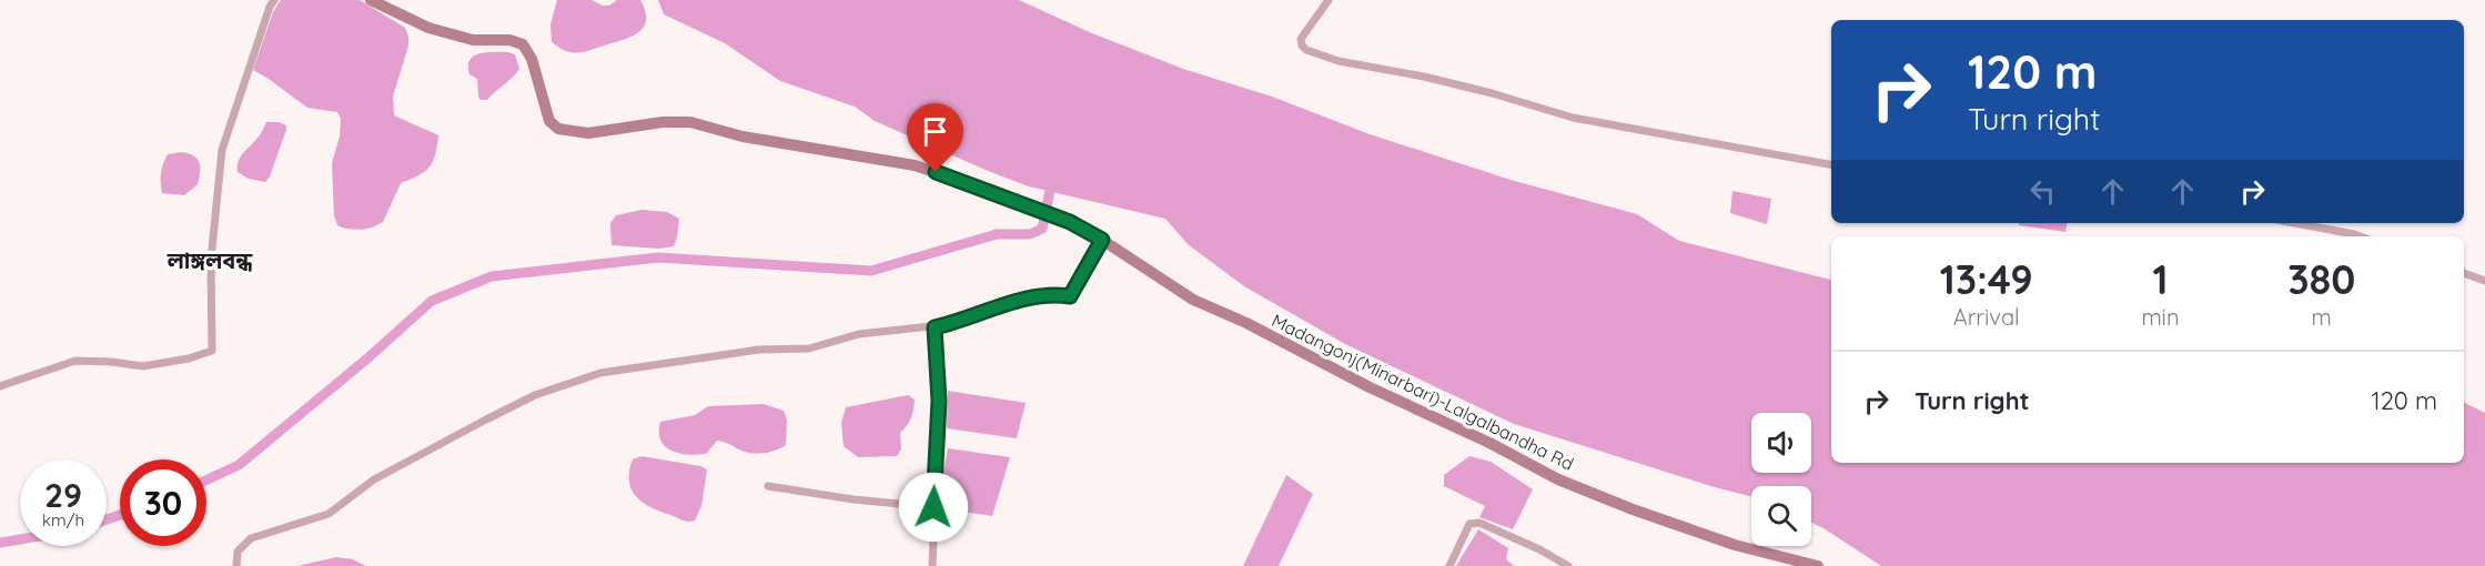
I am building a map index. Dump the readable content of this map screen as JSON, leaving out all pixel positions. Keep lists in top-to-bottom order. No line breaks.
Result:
{"streets":{"main road":["Madangonj(Minarbari)-Lalgalbandha Rd"]},"districts":["লাঙ্গলবন্ধ"],"page":{"turn":["120 m","Turn right"],"eta":["13:49","Arrival","1","min","380","m"],"list":[{"name":"Turn right","value":"120 m"}],"speed":"29 km/h","limit":"30"}}
